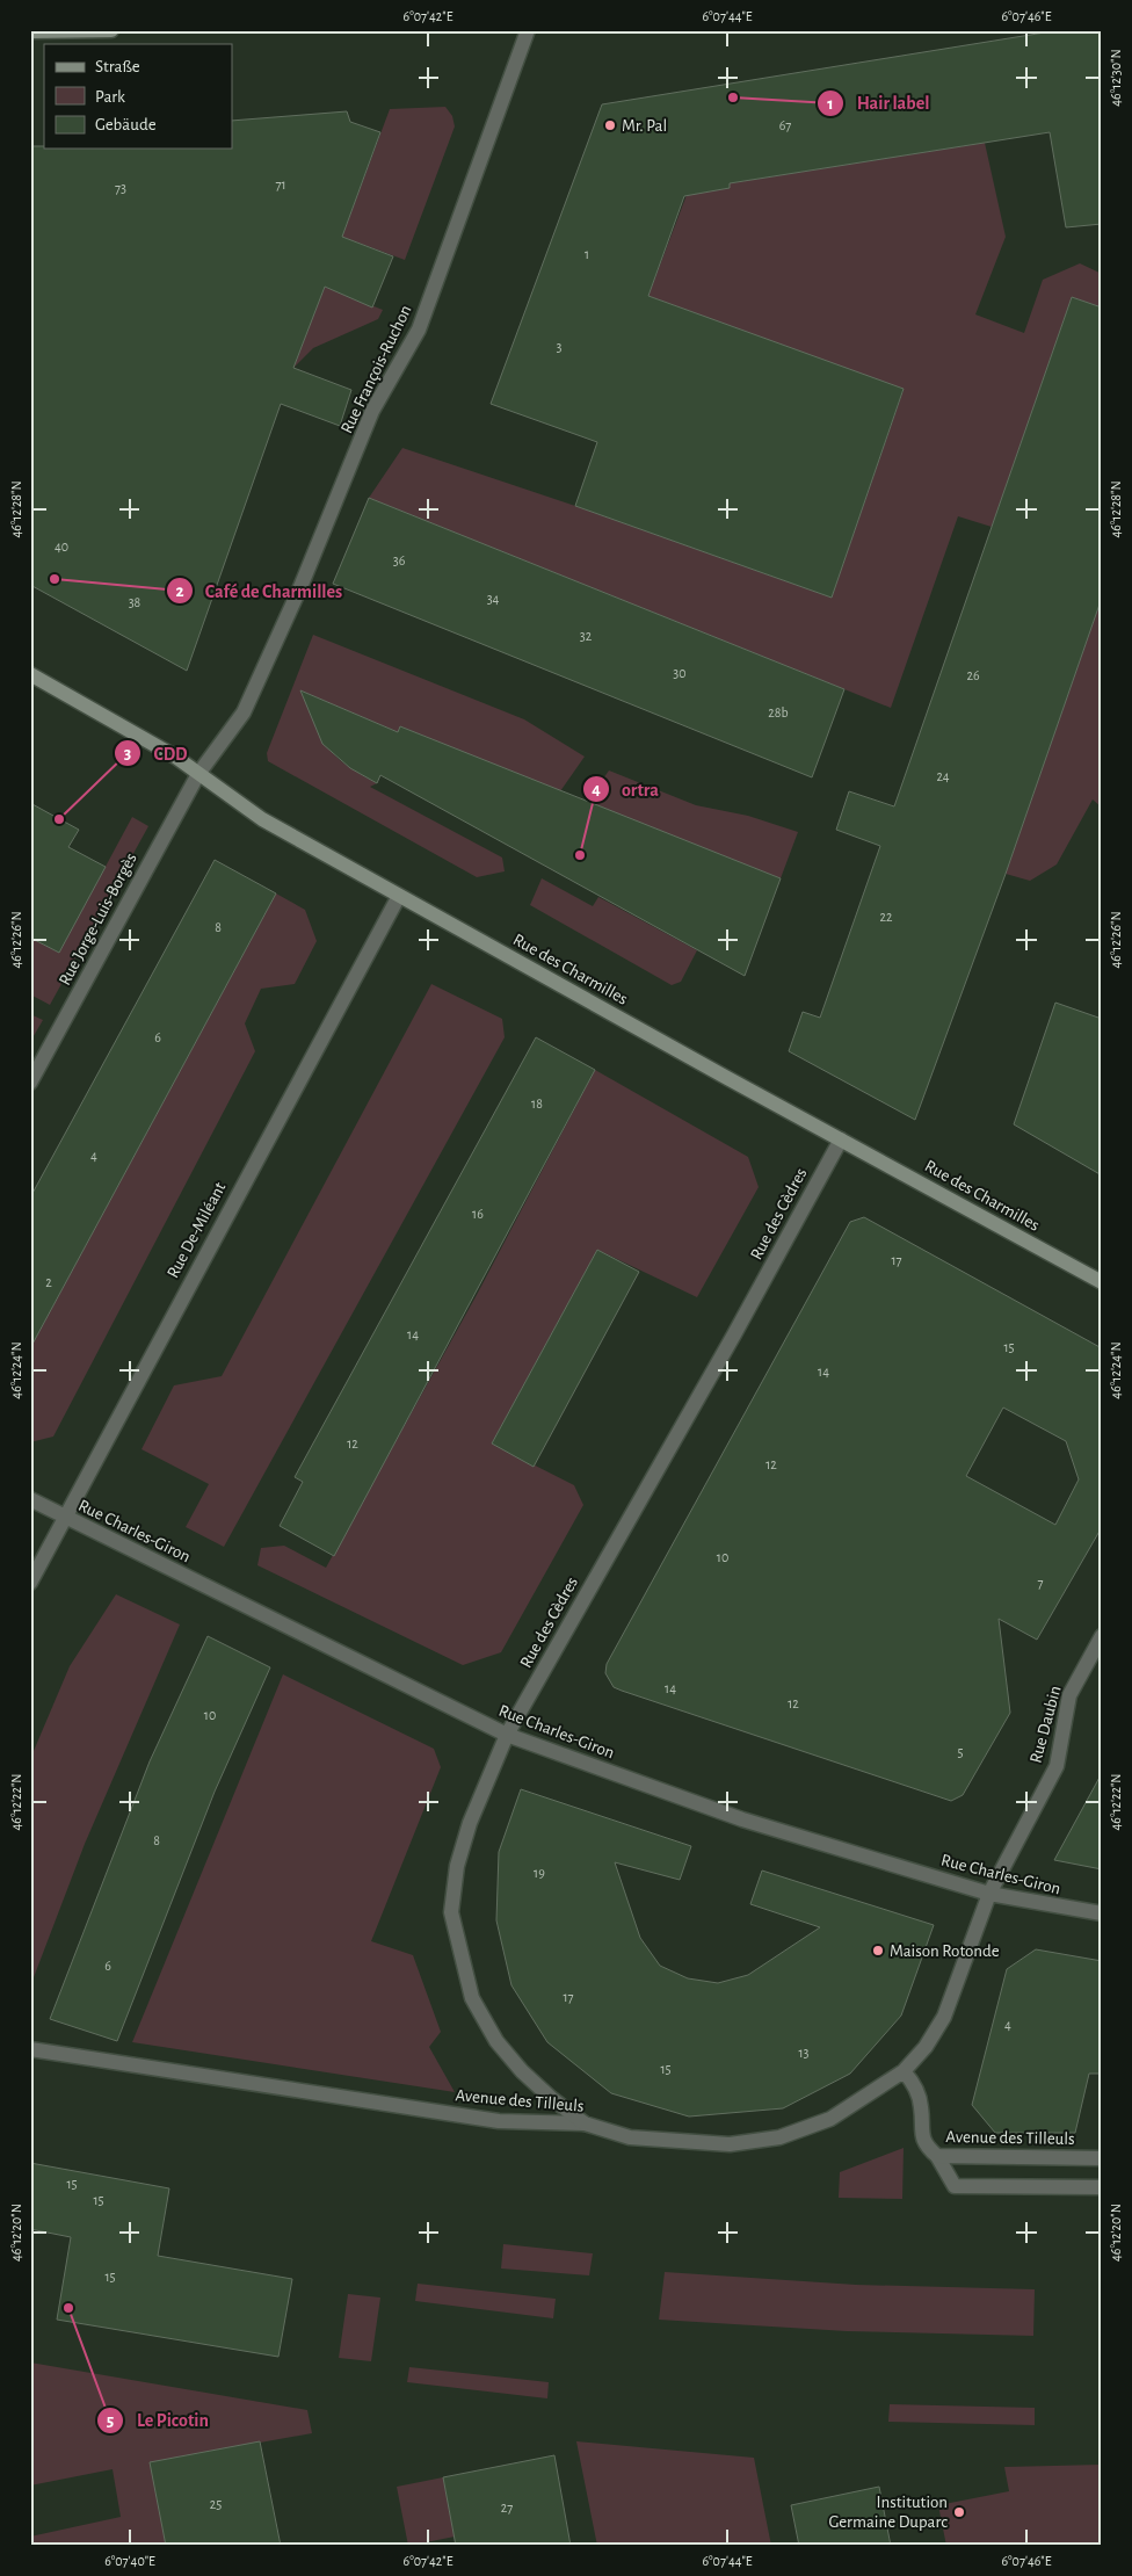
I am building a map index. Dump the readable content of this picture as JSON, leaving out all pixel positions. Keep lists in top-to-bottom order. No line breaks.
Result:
{"streets":{"main road":["Rue des Charmilles"],"street":["Rue François-Ruchon","Rue Jorge-Luis-Borgès","Rue des Cèdres","Rue De-Miléant","Rue Charles-Giron","Rue Daubin","Avenue des Tilleuls"]},"crossings":[["Rue François-Ruchon","Rue Jorge-Luis-Borgès"],["Rue François-Ruchon","Rue des Charmilles"],["Rue Jorge-Luis-Borgès","Rue des Charmilles"],["Rue des Charmilles","Rue des Cèdres"],["Rue des Charmilles","Rue De-Miléant"],["Rue des Cèdres","Rue Charles-Giron"],["Rue des Cèdres","Avenue des Tilleuls"],["Rue De-Miléant","Rue Charles-Giron"],["Rue Charles-Giron","Rue Daubin"],["Rue Daubin","Avenue des Tilleuls"]],"places":["Hair label","Mr. Pal","Café de Charmilles","CDD","ortra","Maison Rotonde","Le Picotin","Institution Germaine Duparc"],"house_numbers":["67","71","73","1","3","40","36","34","38","32","30","26","28b","24","22","8","6","18","4","16","17","2","14","15","14","12","12","10","7","14","12","10","5","8","19","6","17","4","13","15","15","15","15","25","27"],"legend":["Straße","Park","Gebäude"],"coordinates":["6°07'42\"E","6°07'44\"E","6°07'46\"E","46°12'30\"N","46°12'28\"N","46°12'26\"N","46°12'24\"N","46°12'22\"N","46°12'20\"N","6°07'40\"E"]}
